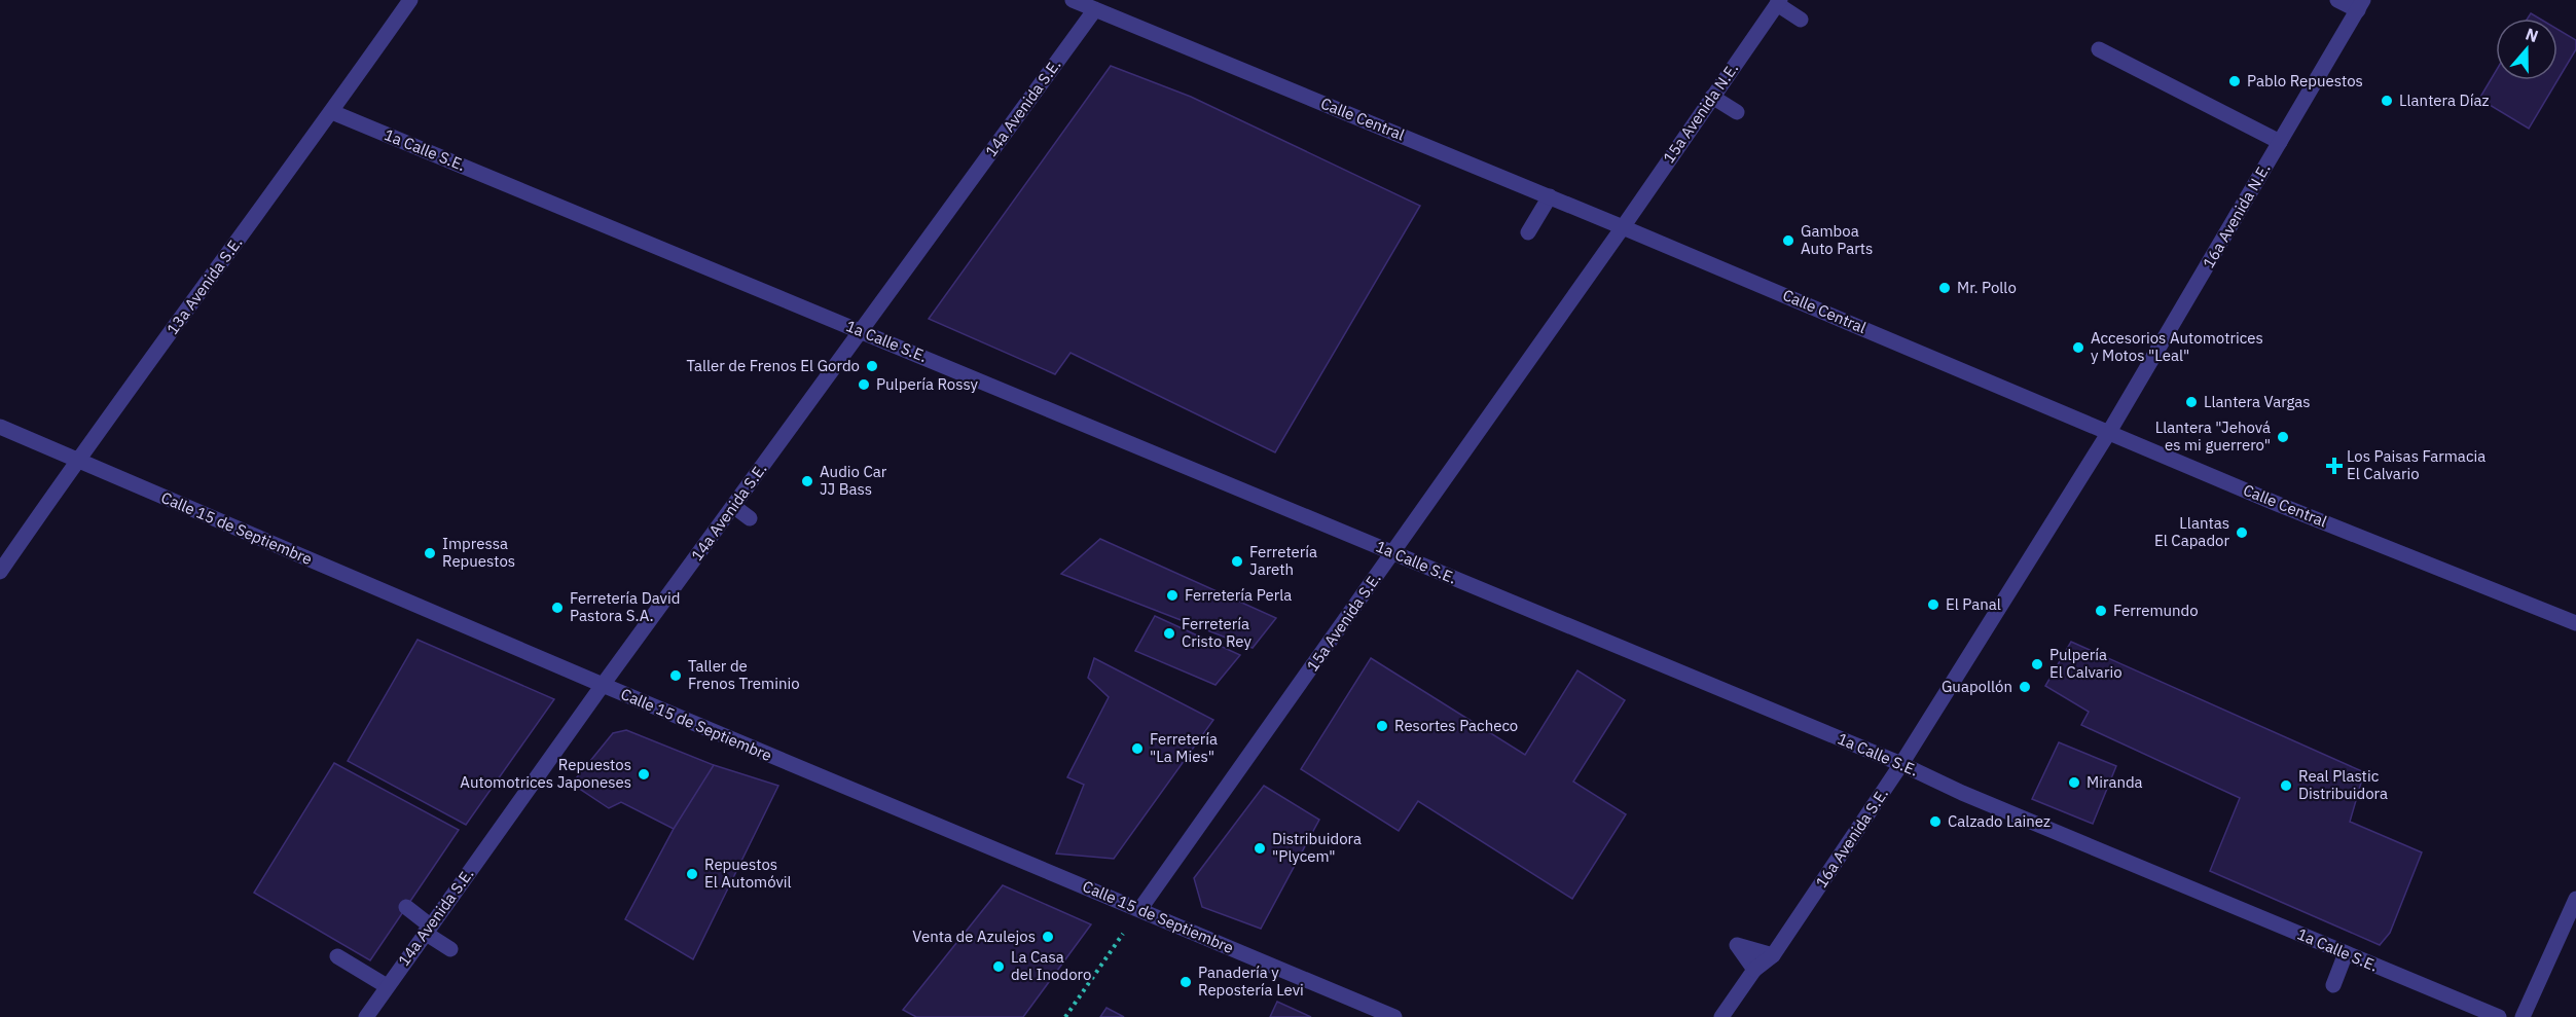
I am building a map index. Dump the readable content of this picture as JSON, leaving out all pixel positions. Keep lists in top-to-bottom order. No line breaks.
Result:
{"streets":{"street":["14a Avenida S.E.","15a Avenida N.E.","Calle Central","1a Calle S.E.","16a Avenida N.E.","13a Avenida S.E.","Calle 15 de Septiembre","15a Avenida S.E.","16a Avenida S.E."]},"crossings":[["14a Avenida S.E.","Calle Central"],["14a Avenida S.E.","1a Calle S.E."],["14a Avenida S.E.","Calle 15 de Septiembre"],["15a Avenida N.E.","Calle Central"],["15a Avenida N.E.","15a Avenida S.E."],["Calle Central","16a Avenida N.E."],["Calle Central","15a Avenida S.E."],["Calle Central","16a Avenida S.E."],["1a Calle S.E.","13a Avenida S.E."],["1a Calle S.E.","15a Avenida S.E."],["1a Calle S.E.","16a Avenida S.E."],["16a Avenida N.E.","16a Avenida S.E."],["13a Avenida S.E.","Calle 15 de Septiembre"],["Calle 15 de Septiembre","15a Avenida S.E."]],"places":{"other":["Pablo Repuestos","Llantera Díaz","Gamboa Auto Parts","Mr. Pollo","Accesorios Automotrices y Motos \"Leal\"","Taller de Frenos El Gordo","Pulpería Rossy","Llantera Vargas","Llantera \"Jehová es mi guerrero\"","Audio Car JJ Bass","Llantas El Capador","Impressa Repuestos","Ferretería Jareth","Ferretería Perla","El Panal","Ferretería David Pastora S.A.","Ferremundo","Ferretería Cristo Rey","Pulpería El Calvario","Taller de Frenos Treminio","Guapollón","Resortes Pacheco","Ferretería \"La Mies\"","Repuestos Automotrices Japoneses","Miranda","Real Plastic Distribuidora","Calzado Lainez","Distribuidora \"Plycem\"","Repuestos El Automóvil","Venta de Azulejos","La Casa del Inodoro","Panadería y Repostería Levi"],"health":["Los Paisas Farmacia El Calvario"]},"north":"top"}
